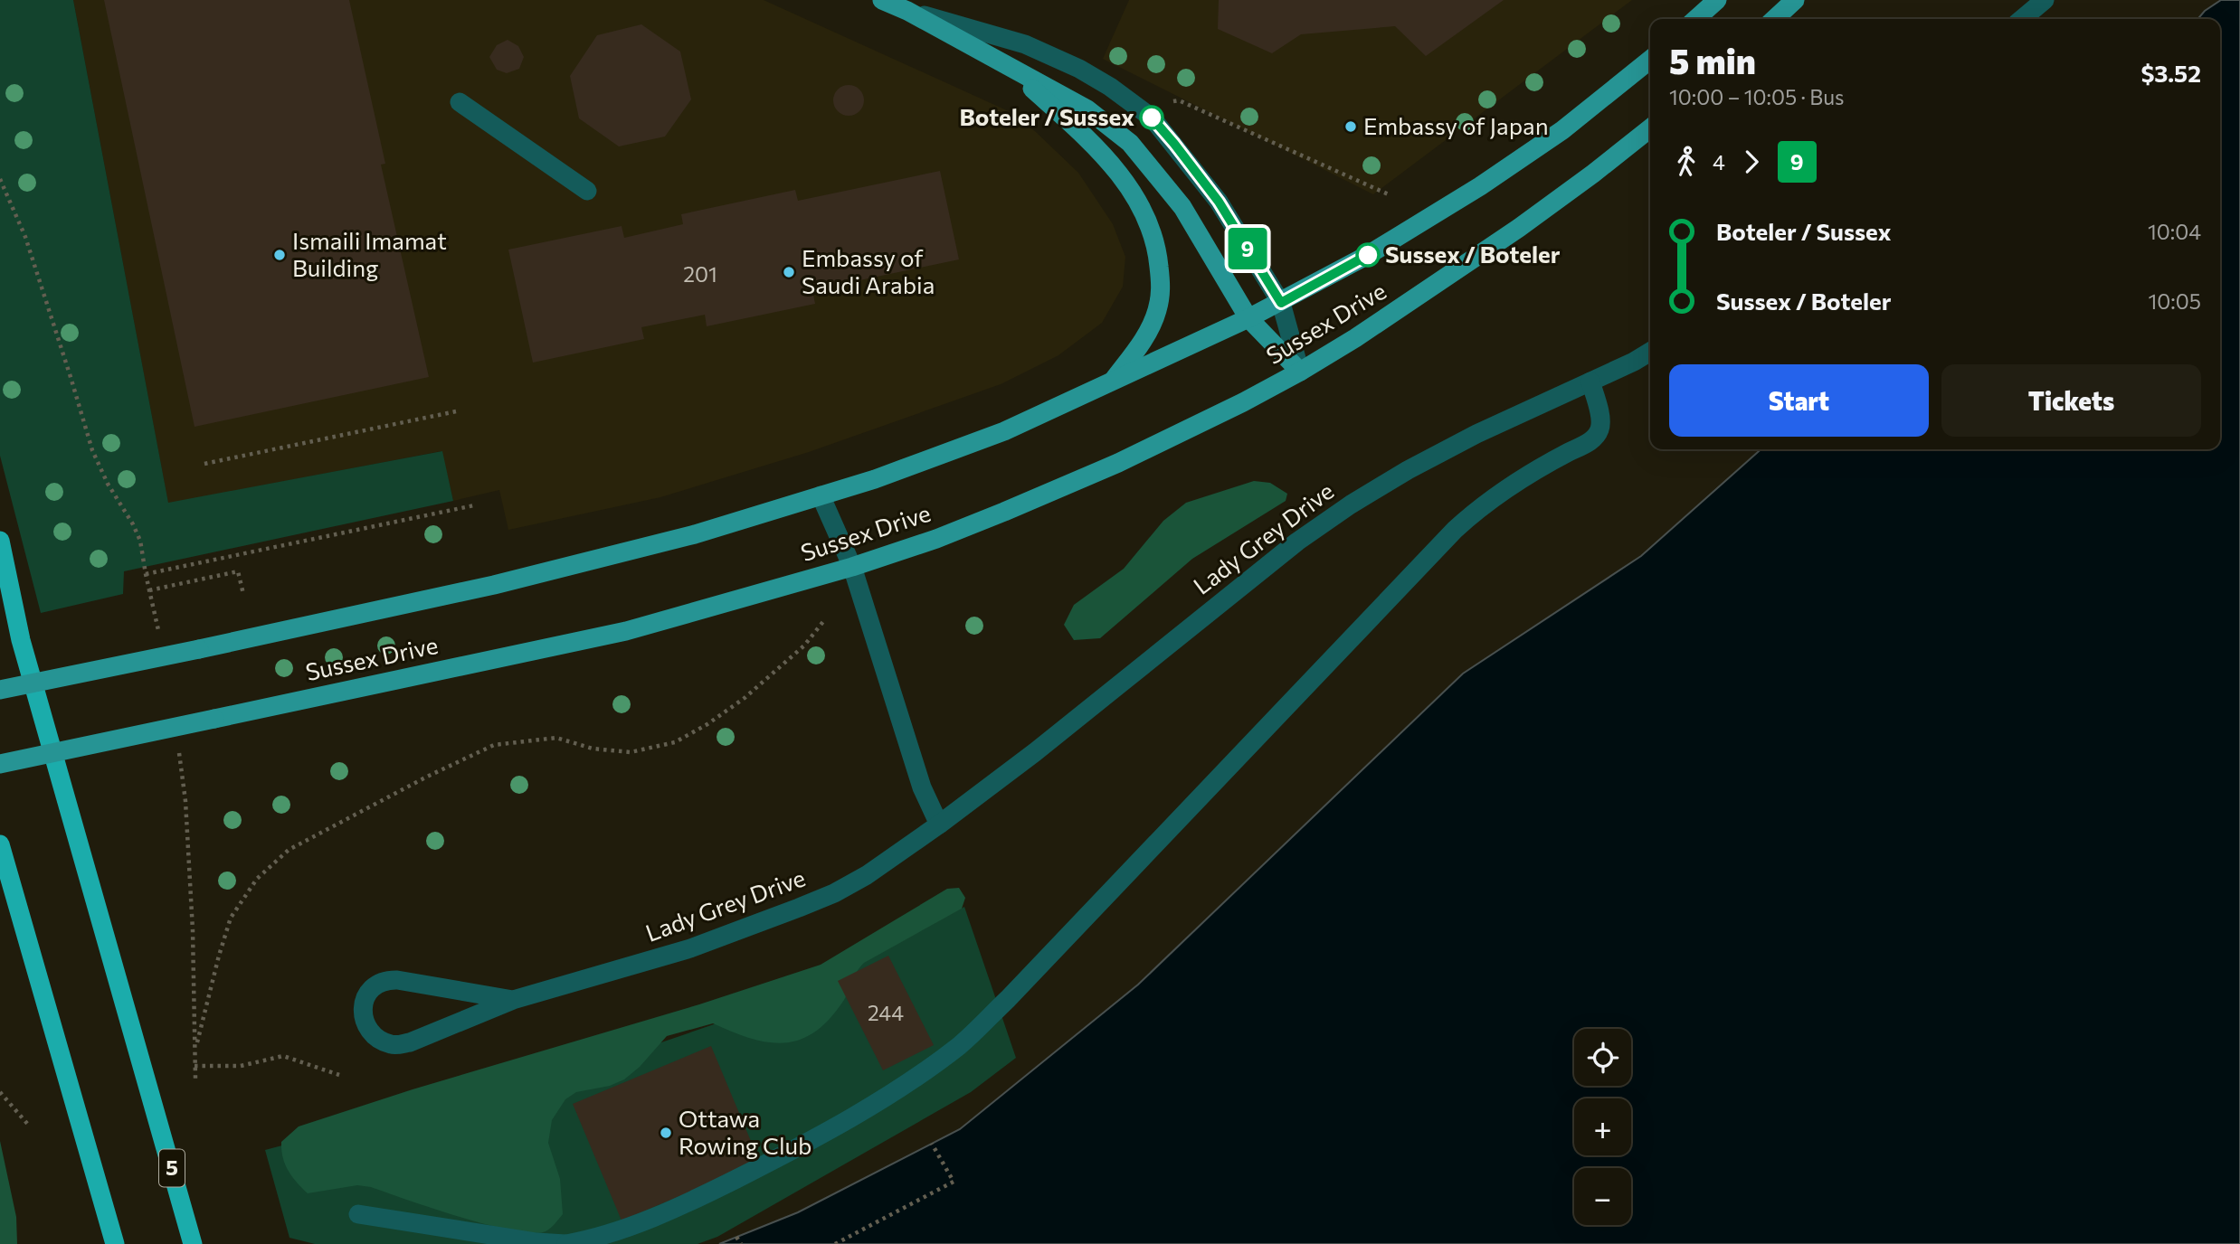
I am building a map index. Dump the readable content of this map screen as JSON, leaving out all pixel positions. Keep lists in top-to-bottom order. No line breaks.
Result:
{"streets":{"highway":["5"],"main road":["Sussex Drive"],"street":["Lady Grey Drive"]},"places":["Boteler / Sussex","Embassy of Japan","Ismaili Imamat Building","Sussex / Boteler","Embassy of Saudi Arabia","Ottawa Rowing Club"],"lines":["bus line 9"],"house_numbers":["201","244"],"page":{"on_map":"9","heading":["5 min","10:00 – 10:05 · Bus","$3.52"],"legs":["4","9"],"list":[{"name":"Boteler / Sussex","value":"10:04"},{"name":"Sussex / Boteler","value":"10:05"}],"buttons":["Start","Tickets"],"map_buttons":["+","−"]}}
